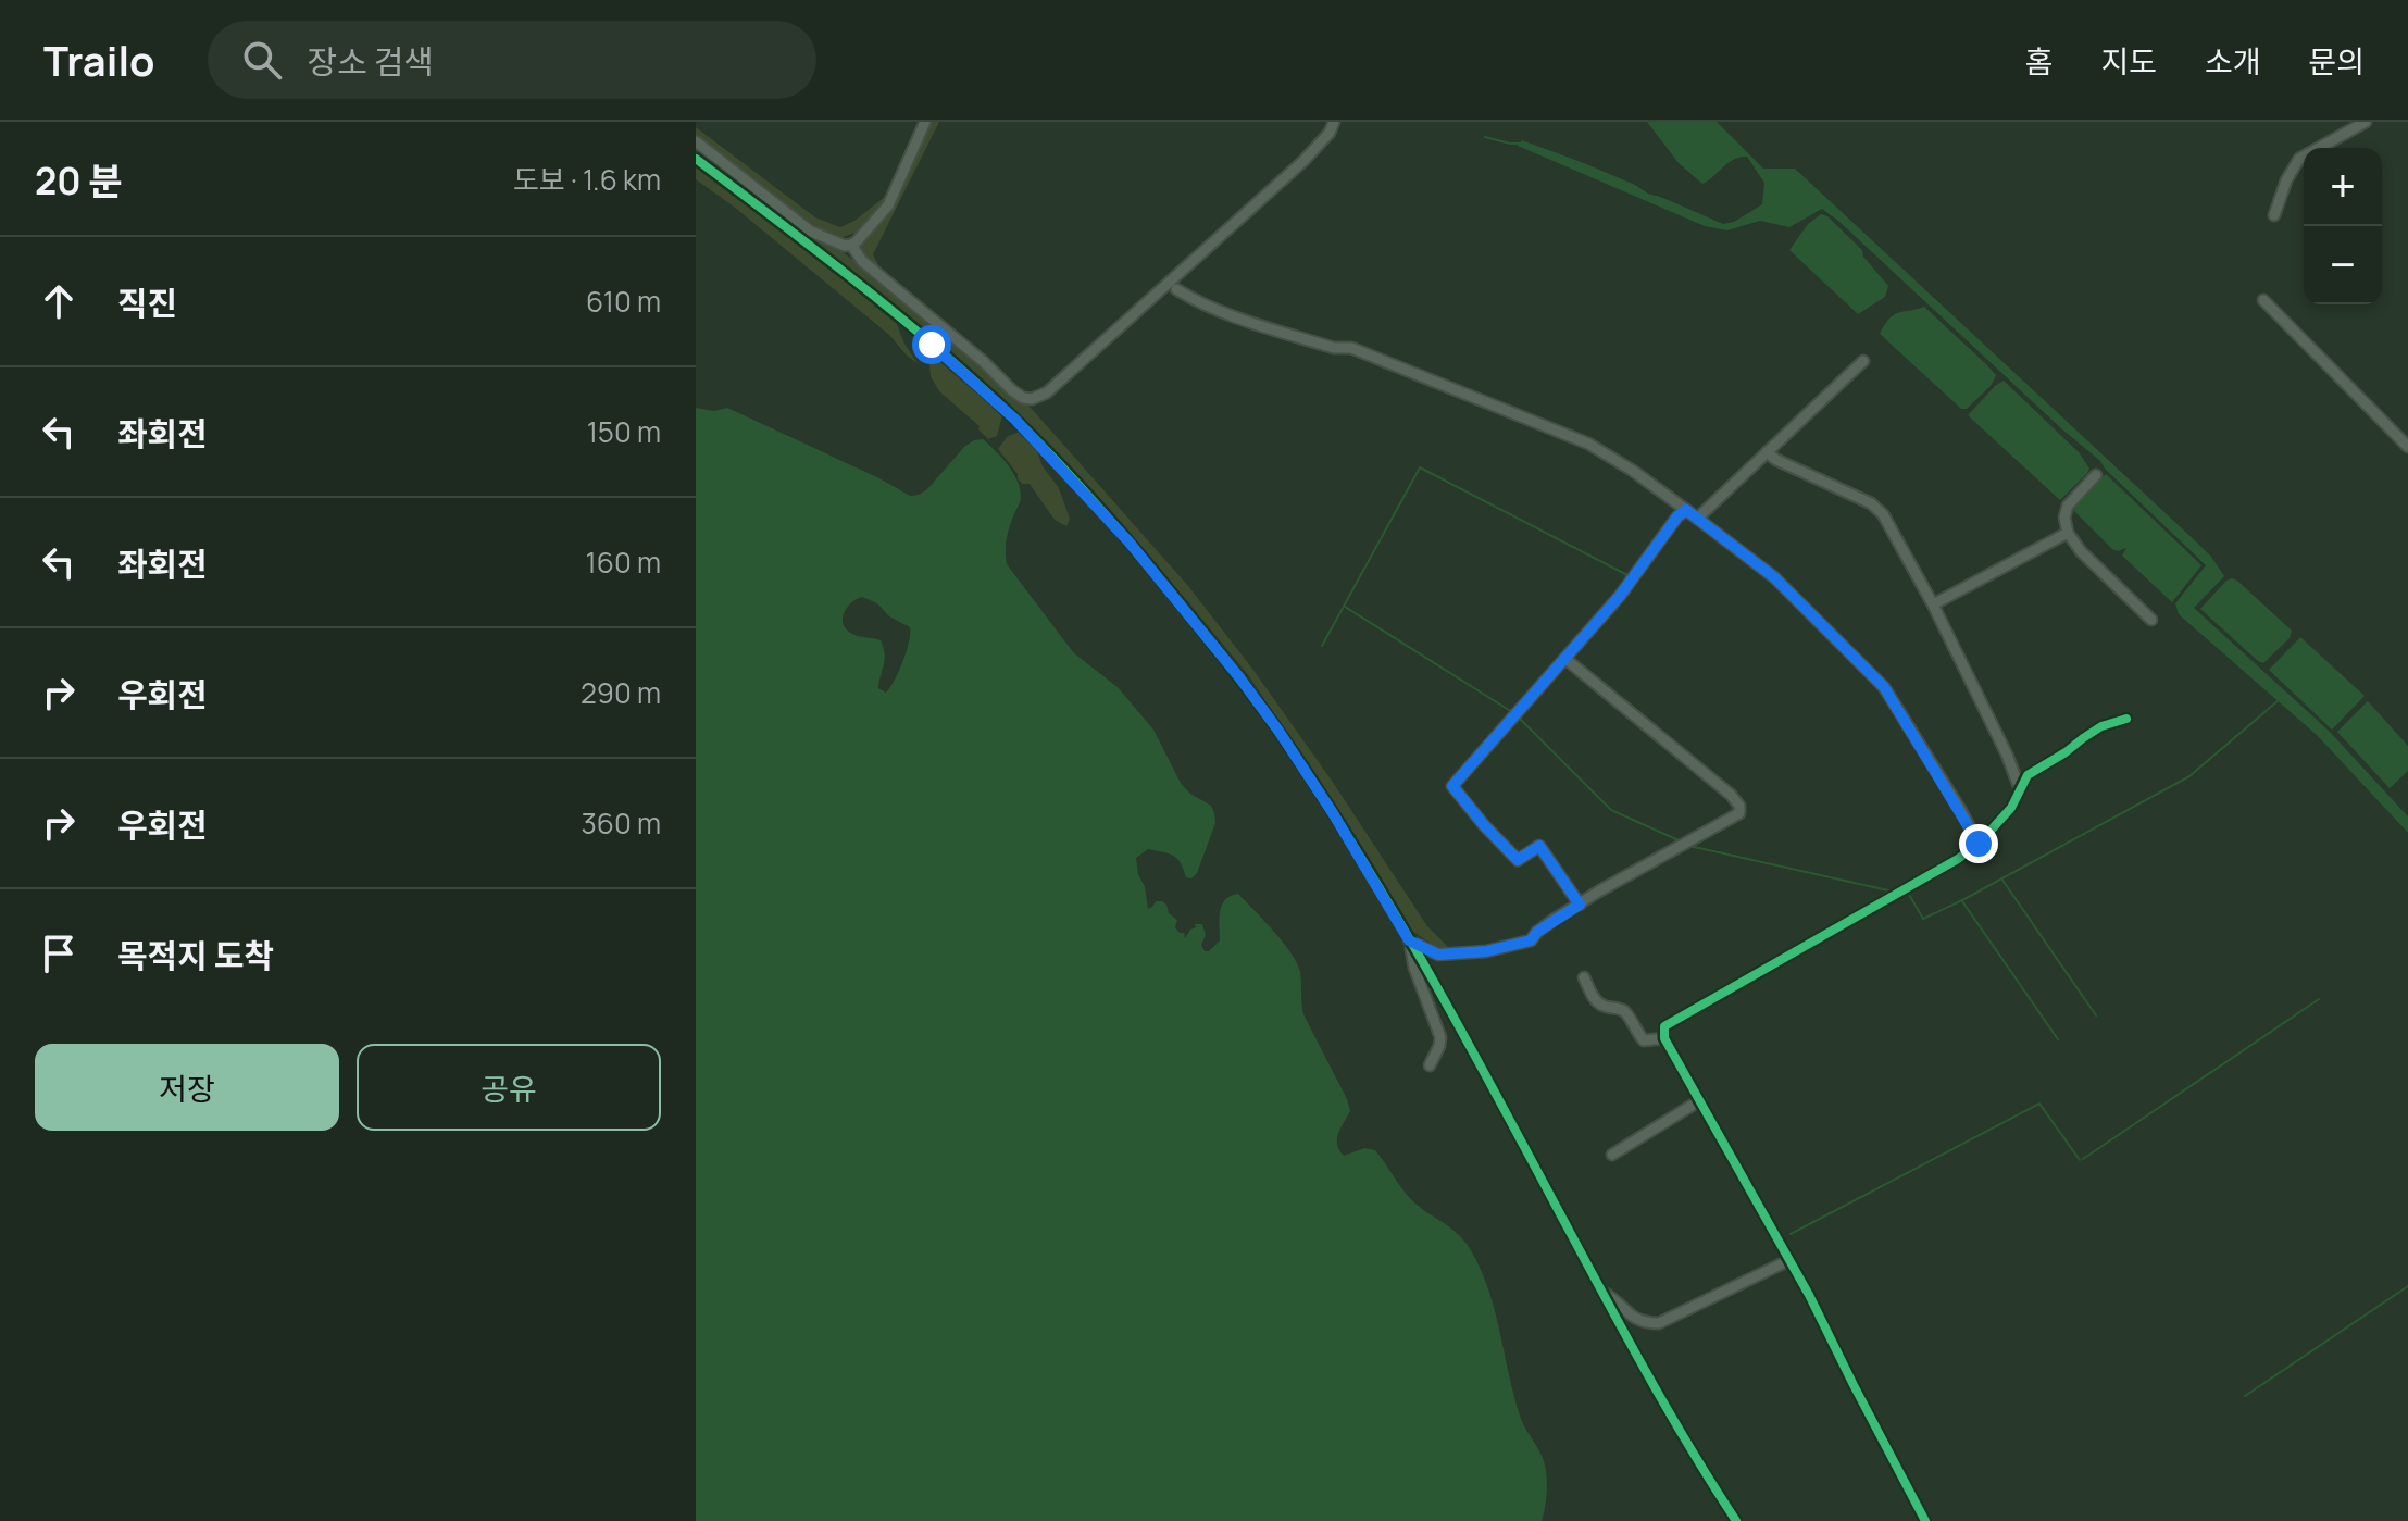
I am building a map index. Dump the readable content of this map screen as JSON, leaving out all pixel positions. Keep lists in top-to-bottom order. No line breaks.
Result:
{"page":{"header":"Trailo","search":"장소 검색","nav":["홈","지도","소개","문의"],"heading":["20 분","도보 · 1.6 km"],"map_buttons":["+","−"],"list":[["직진","610 m"],["좌회전","150 m"],["좌회전","160 m"],["우회전","290 m"],["우회전","360 m"],"목적지 도착"],"buttons":["저장","공유"]}}
